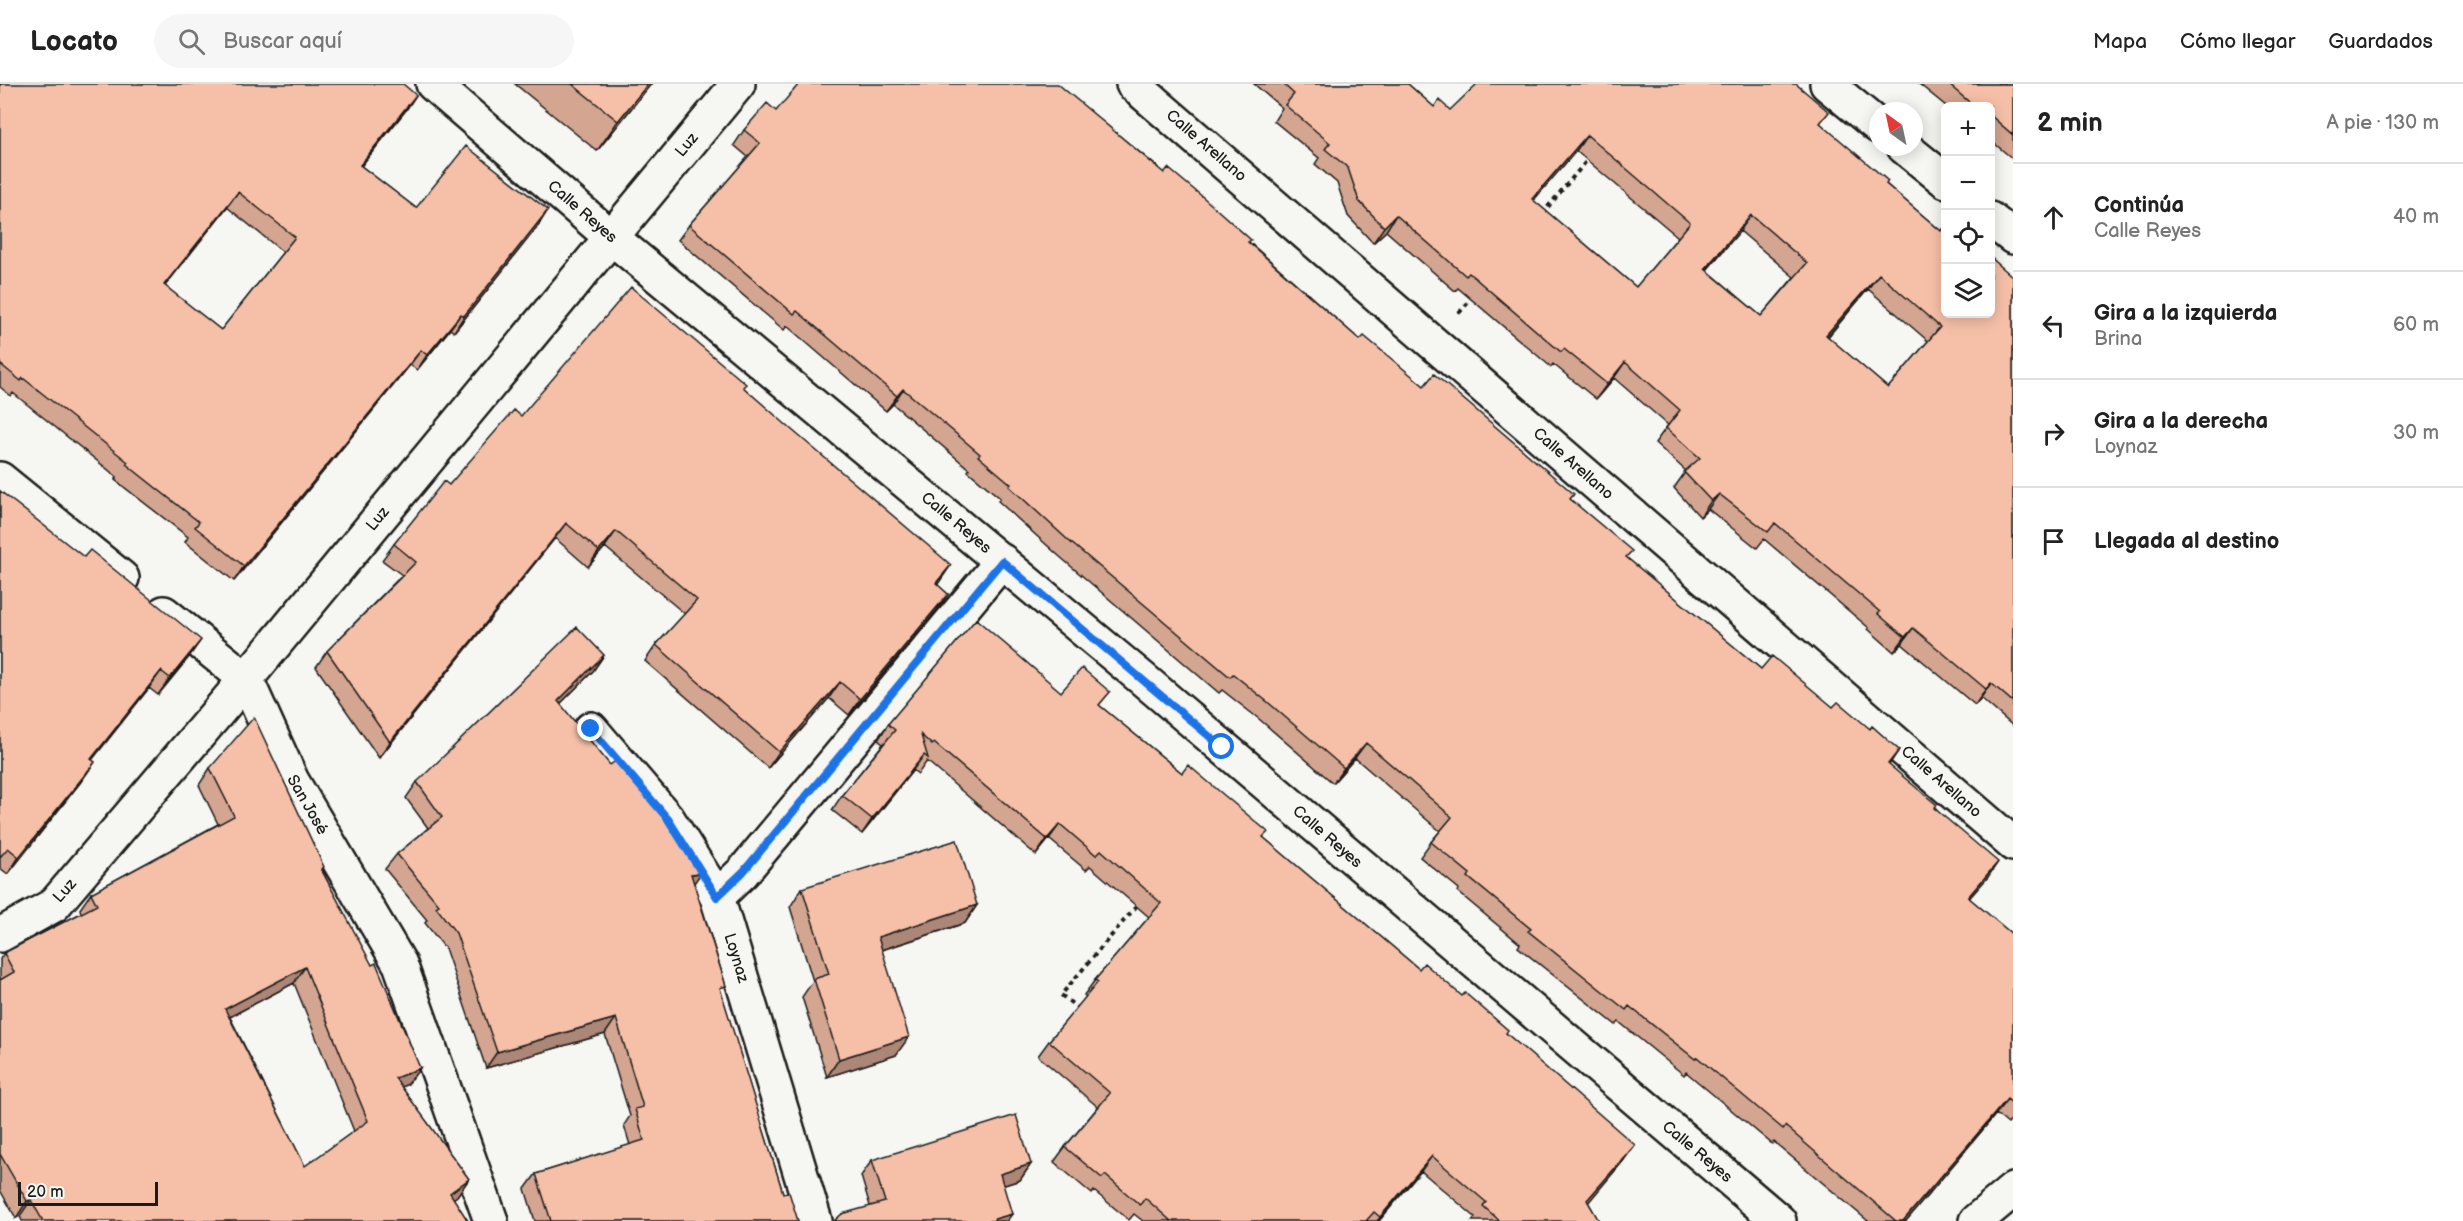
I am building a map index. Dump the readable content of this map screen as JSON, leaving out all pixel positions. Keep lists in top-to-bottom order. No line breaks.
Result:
{"streets":{"street":["Luz","Calle Arellano","Calle Reyes","San José","Loynaz"]},"crossings":[["Luz","Calle Reyes"],["Luz","San José"]],"scale_bar":"20 m","north":"top left","page":{"header":"Locato","search":"Buscar aquí","nav":["Mapa","Cómo llegar","Guardados"],"heading":["2 min","A pie · 130 m"],"map_buttons":["+","−"],"list":[["Continúa","Calle Reyes","40 m"],["Gira a la izquierda","Brina","60 m"],["Gira a la derecha","Loynaz","30 m"],"Llegada al destino"],"scale":"20 m"}}
